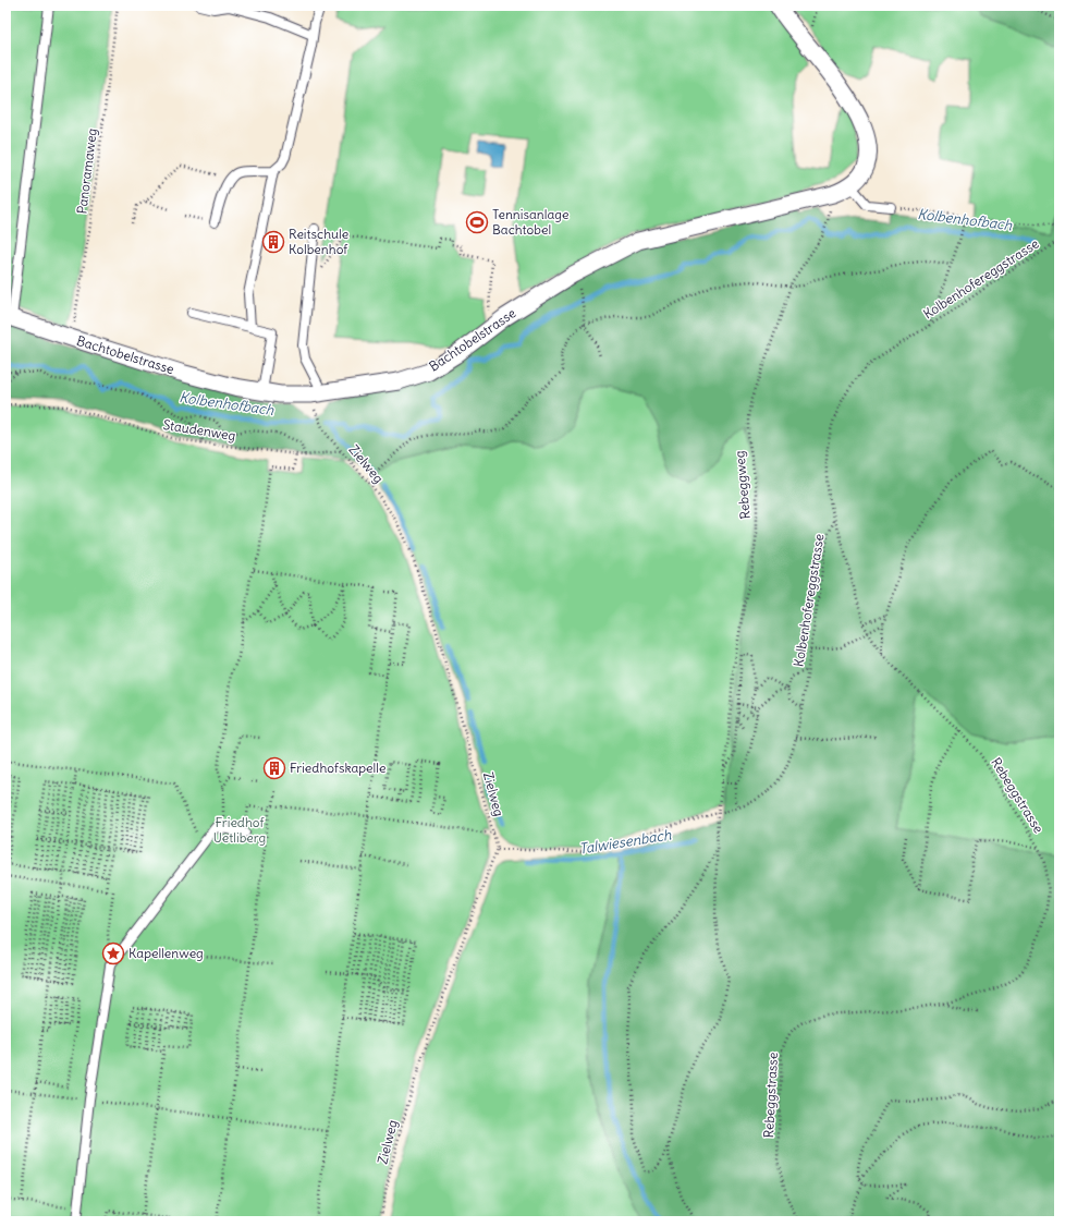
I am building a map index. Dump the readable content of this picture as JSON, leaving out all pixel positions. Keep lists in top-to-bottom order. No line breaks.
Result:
{"streets":{"street":["Bachtobelstrasse"],"path":["Panoramaweg","Kolbenhofereggstrasse","Staudenweg","Zielweg","Rebeggweg","Rebeggstrasse"]},"crossings":[["Panoramaweg","Bachtobelstrasse"],["Kolbenhofereggstrasse","Zielweg"],["Kolbenhofereggstrasse","Rebeggweg"],["Kolbenhofereggstrasse","Rebeggstrasse"],["Bachtobelstrasse","Zielweg"],["Staudenweg","Zielweg"]],"water":["Kolbenhofbach","Talwiesenbach"],"parks":["Friedhof Uetliberg"],"places":{"sports":["Tennisanlage Bachtobel"],"building":["Reitschule Kolbenhof","Friedhofskapelle"],"place":["Kapellenweg"]}}
